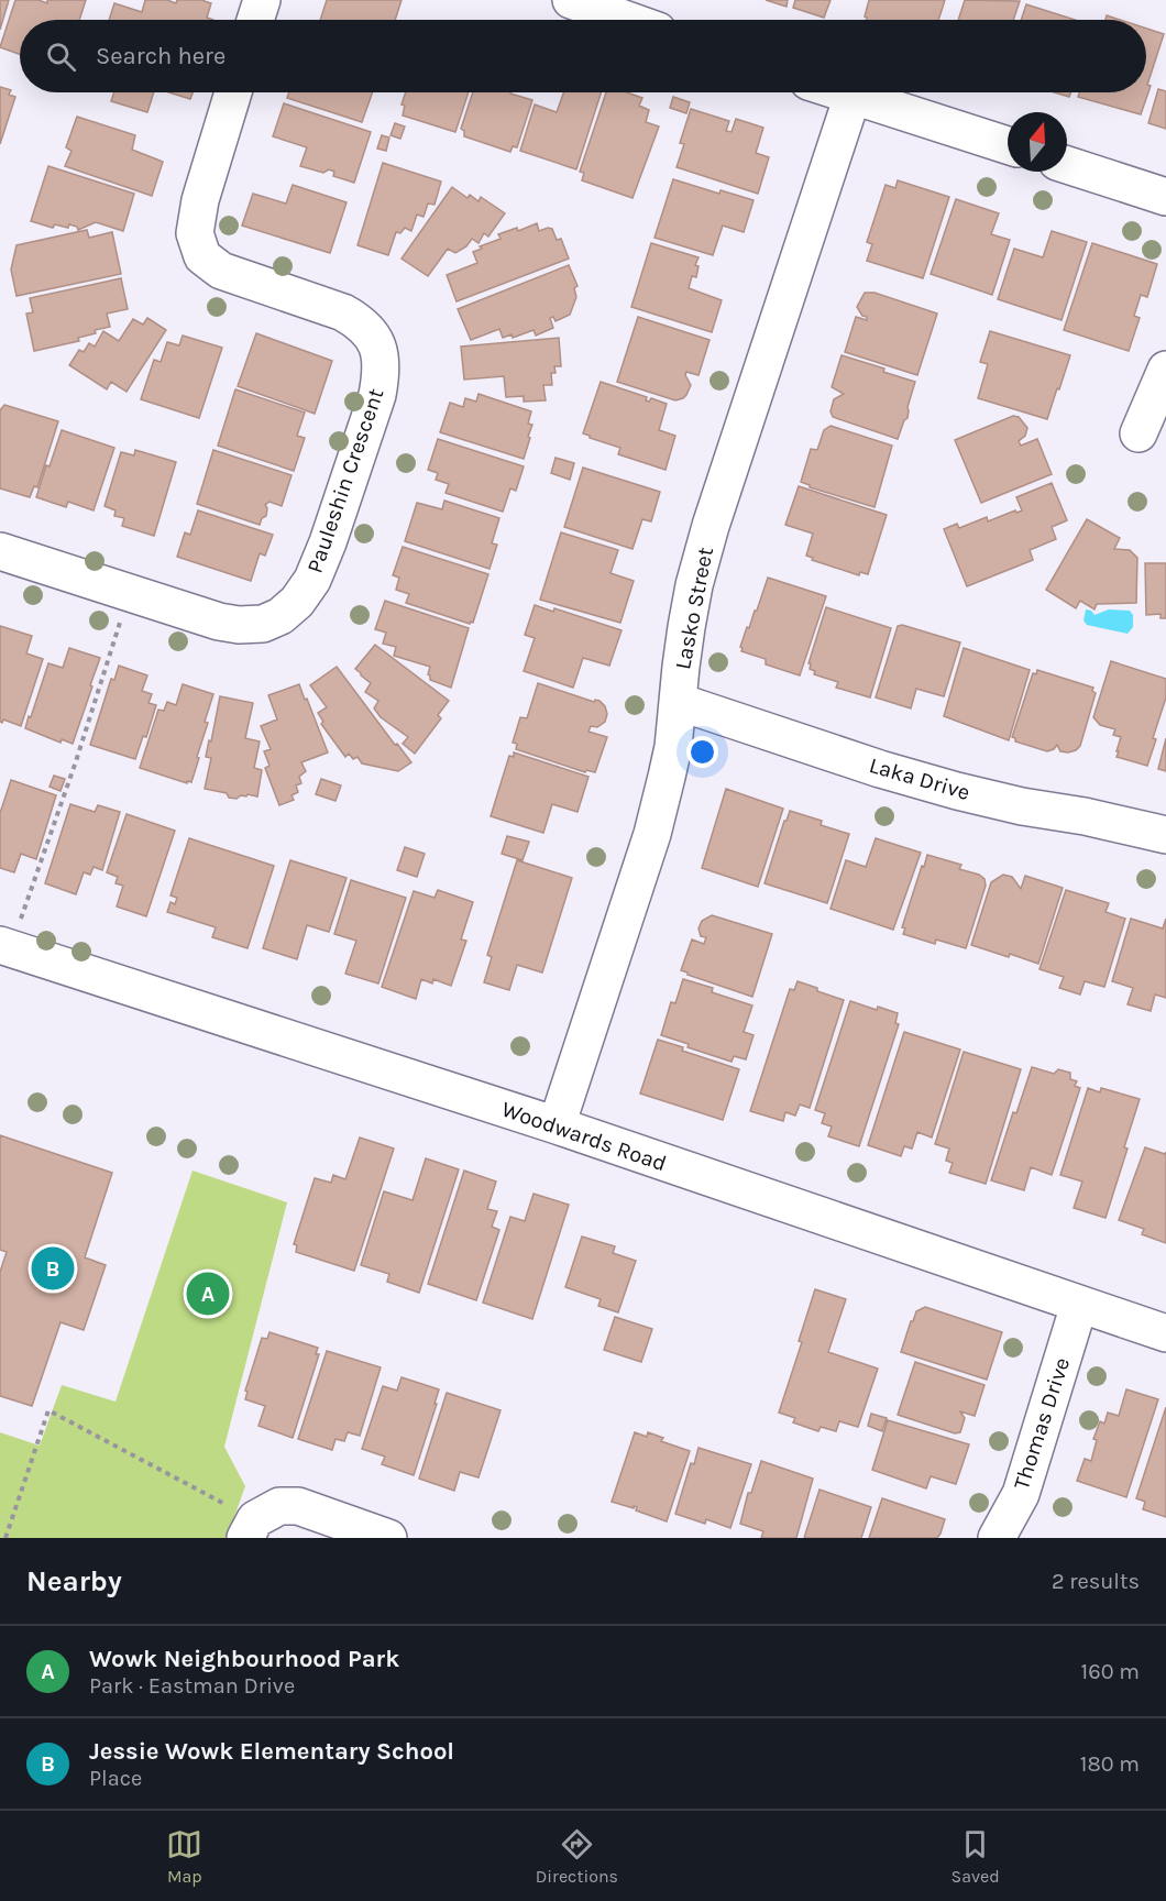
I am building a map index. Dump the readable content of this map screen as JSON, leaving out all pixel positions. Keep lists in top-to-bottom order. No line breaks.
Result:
{"streets":{"street":["Pauleshin Crescent","Lasko Street","Laka Drive","Woodwards Road","Thomas Drive"]},"crossings":[["Lasko Street","Laka Drive"],["Lasko Street","Woodwards Road"],["Woodwards Road","Thomas Drive"]],"north":"top","page":{"search":"Search here","pins":["B","A"],"heading":["Nearby","2 results"],"list":[{"mark":"A","name":"Wowk Neighbourhood Park","note":"Park · Eastman Drive","value":"160 m"},{"mark":"B","name":"Jessie Wowk Elementary School","note":"Place","value":"180 m"}],"nav":["Map","Directions","Saved"]}}
